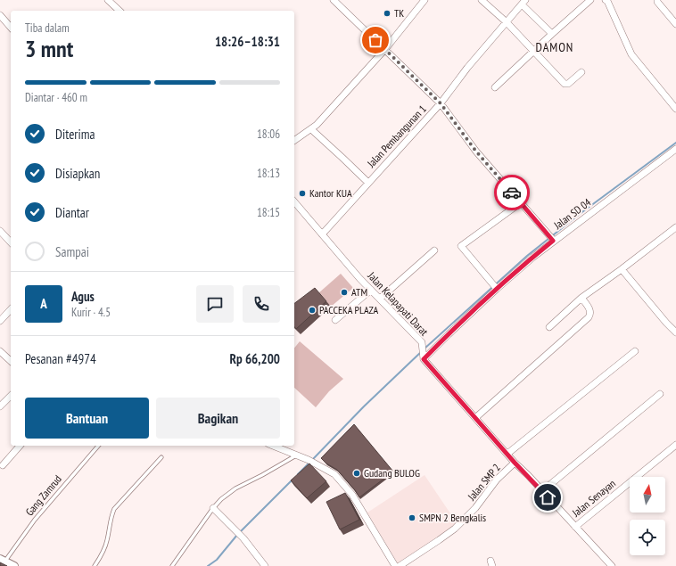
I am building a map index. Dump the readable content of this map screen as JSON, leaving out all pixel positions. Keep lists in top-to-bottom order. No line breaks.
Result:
{"streets":{"street":["Jalan Pembangunan 1","Jalan SD 04","Jalan Kelapapati Darat","Jalan SMP 2","Jalan Senayan"],"lane":["Gang Zamrud"]},"crossings":[["Jalan Pembangunan 1","Jalan Kelapapati Darat"],["Jalan SD 04","Jalan Kelapapati Darat"]],"districts":["DAMON"],"places":["TK","Kantor KUA","ATM","PACCEKA PLAZA","Gudang BULOG","SMPN 2 Bengkalis"],"north":"top","page":{"heading":["3 mnt","Tiba dalam","18:26–18:31"],"panel":["Agus","Kurir · 4.5","Pesanan #4974","Rp 66,200"],"bar":"Diantar · 460 m","list":[["Diterima","18:06"],["Disiapkan","18:13"],["Diantar","18:15"],"Sampai"],"round":"A","buttons":["Bantuan","Bagikan"]}}
